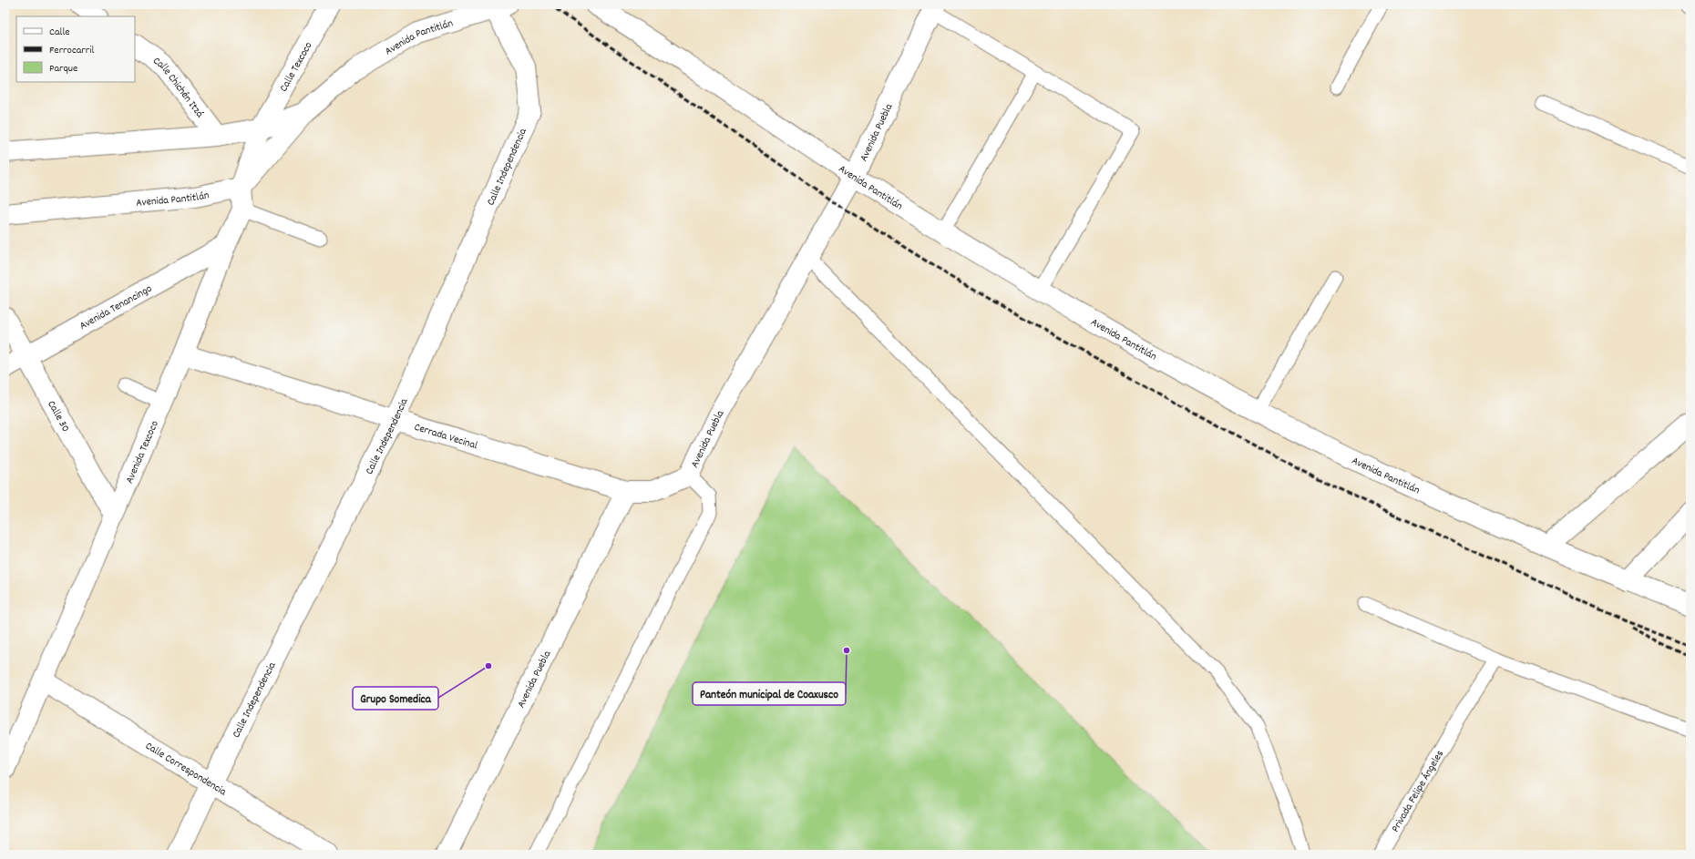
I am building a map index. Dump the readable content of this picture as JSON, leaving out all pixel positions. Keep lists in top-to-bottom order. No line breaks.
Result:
{"streets":{"street":["Avenida Pantitlán","Calle Texcoco","Calle Chichén Itzá","Avenida Puebla","Calle Independencia","Avenida Tenancingo","Calle 30","Cerrada Vecinal","Avenida Texcoco","Calle Correspondencia"],"lane":["Privada Felipe Ángeles"]},"crossings":[["Avenida Pantitlán","Calle Texcoco"],["Avenida Pantitlán","Calle Chichén Itzá"],["Avenida Pantitlán","Avenida Puebla"],["Avenida Pantitlán","Calle Independencia"],["Avenida Pantitlán","Avenida Texcoco"],["Calle Texcoco","Avenida Texcoco"],["Avenida Puebla","Cerrada Vecinal"],["Calle Independencia","Cerrada Vecinal"],["Calle Independencia","Calle Correspondencia"],["Avenida Tenancingo","Calle 30"],["Avenida Tenancingo","Avenida Texcoco"],["Calle 30","Avenida Texcoco"],["Cerrada Vecinal","Avenida Texcoco"],["Avenida Texcoco","Calle Correspondencia"]],"places":["Panteón municipal de Coaxusco","Grupo Somedica"],"legend":["Calle","Ferrocarril","Parque"]}
